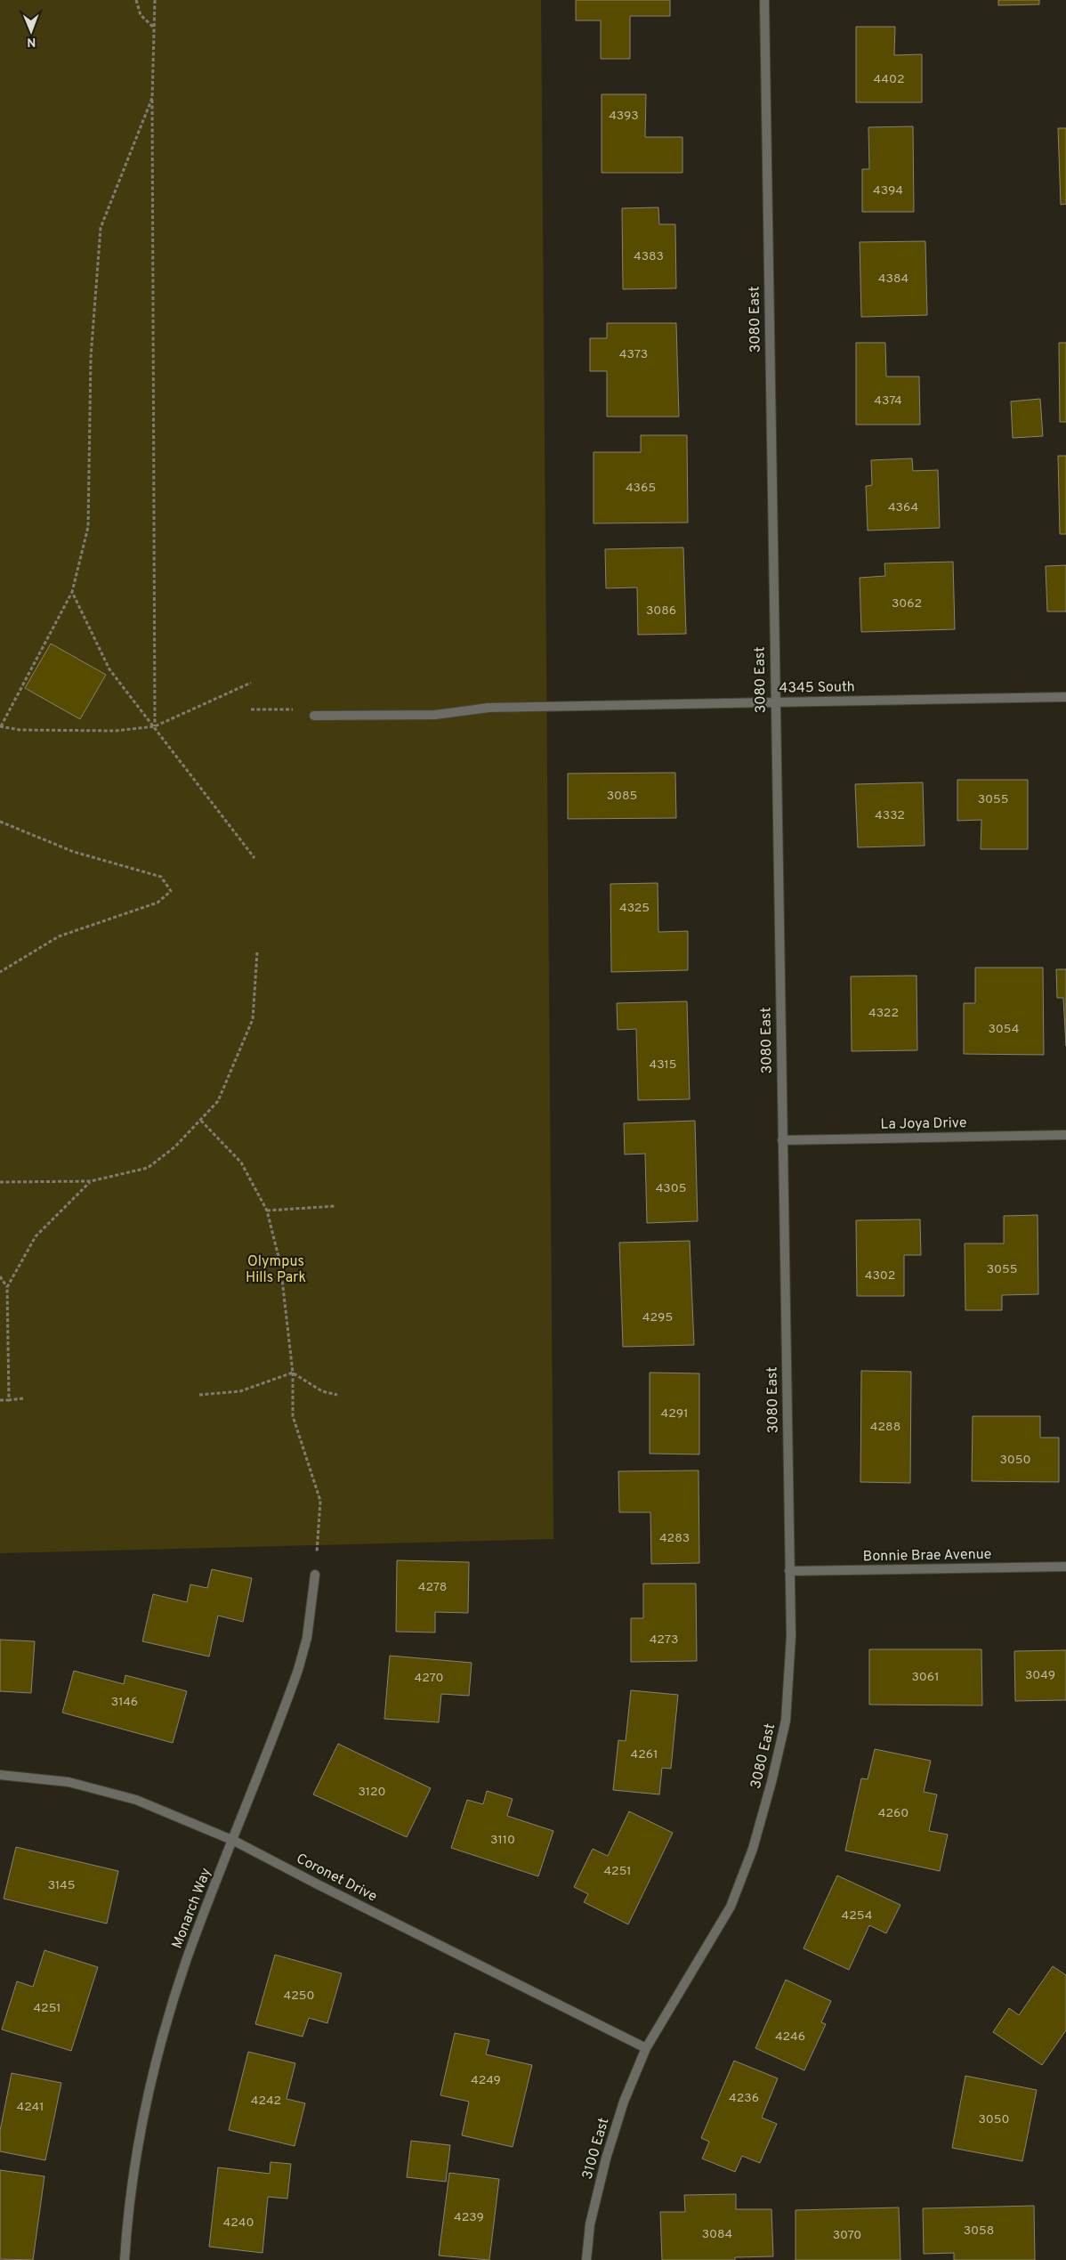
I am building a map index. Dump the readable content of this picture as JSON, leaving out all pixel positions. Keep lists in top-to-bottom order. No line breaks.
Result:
{"streets":{"street":["3080 East","4345 South","La Joya Drive","Bonnie Brae Avenue","Coronet Drive","Monarch Way","3100 East"]},"crossings":[["3080 East","4345 South"],["3080 East","La Joya Drive"],["3080 East","Bonnie Brae Avenue"],["3080 East","Coronet Drive"],["3080 East","3100 East"],["Coronet Drive","Monarch Way"],["Coronet Drive","3100 East"]],"parks":["Olympus Hills Park"],"house_numbers":["4402","4393","4394","4383","4384","4373","4374","4365","4364","3062","3086","3085","3055","4332","4325","4322","3054","4315","4305","3055","4302","4295","4291","4288","3050","4283","4278","4273","3049","3061","4270","3146","4261","3120","4260","3110","4251","3145","4254","4250","4251","4246","4249","4236","4242","4241","3050","4239","4240","3058","3084","3070"],"north":"bottom"}
